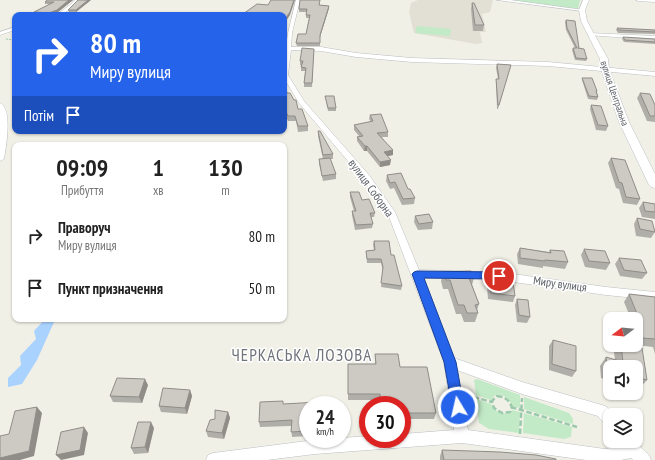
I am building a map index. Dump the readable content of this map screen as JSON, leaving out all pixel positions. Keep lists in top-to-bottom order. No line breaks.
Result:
{"streets":{"street":["вулиця Центральна","вулиця Соборна","Миру вулиця"]},"crossings":[["вулиця Соборна","Миру вулиця"]],"districts":["ЧЕРКАСЬКА ЛОЗОВА"],"north":"left","page":{"turn":["80 m","Миру вулиця"],"then":"Потім","eta":["09:09","Прибуття","1","хв","130","m"],"list":[{"name":"Праворуч","note":"Миру вулиця","value":"80 m"},{"name":"Пункт призначення","value":"50 m"}],"speed":"24 km/h","limit":"30"}}
